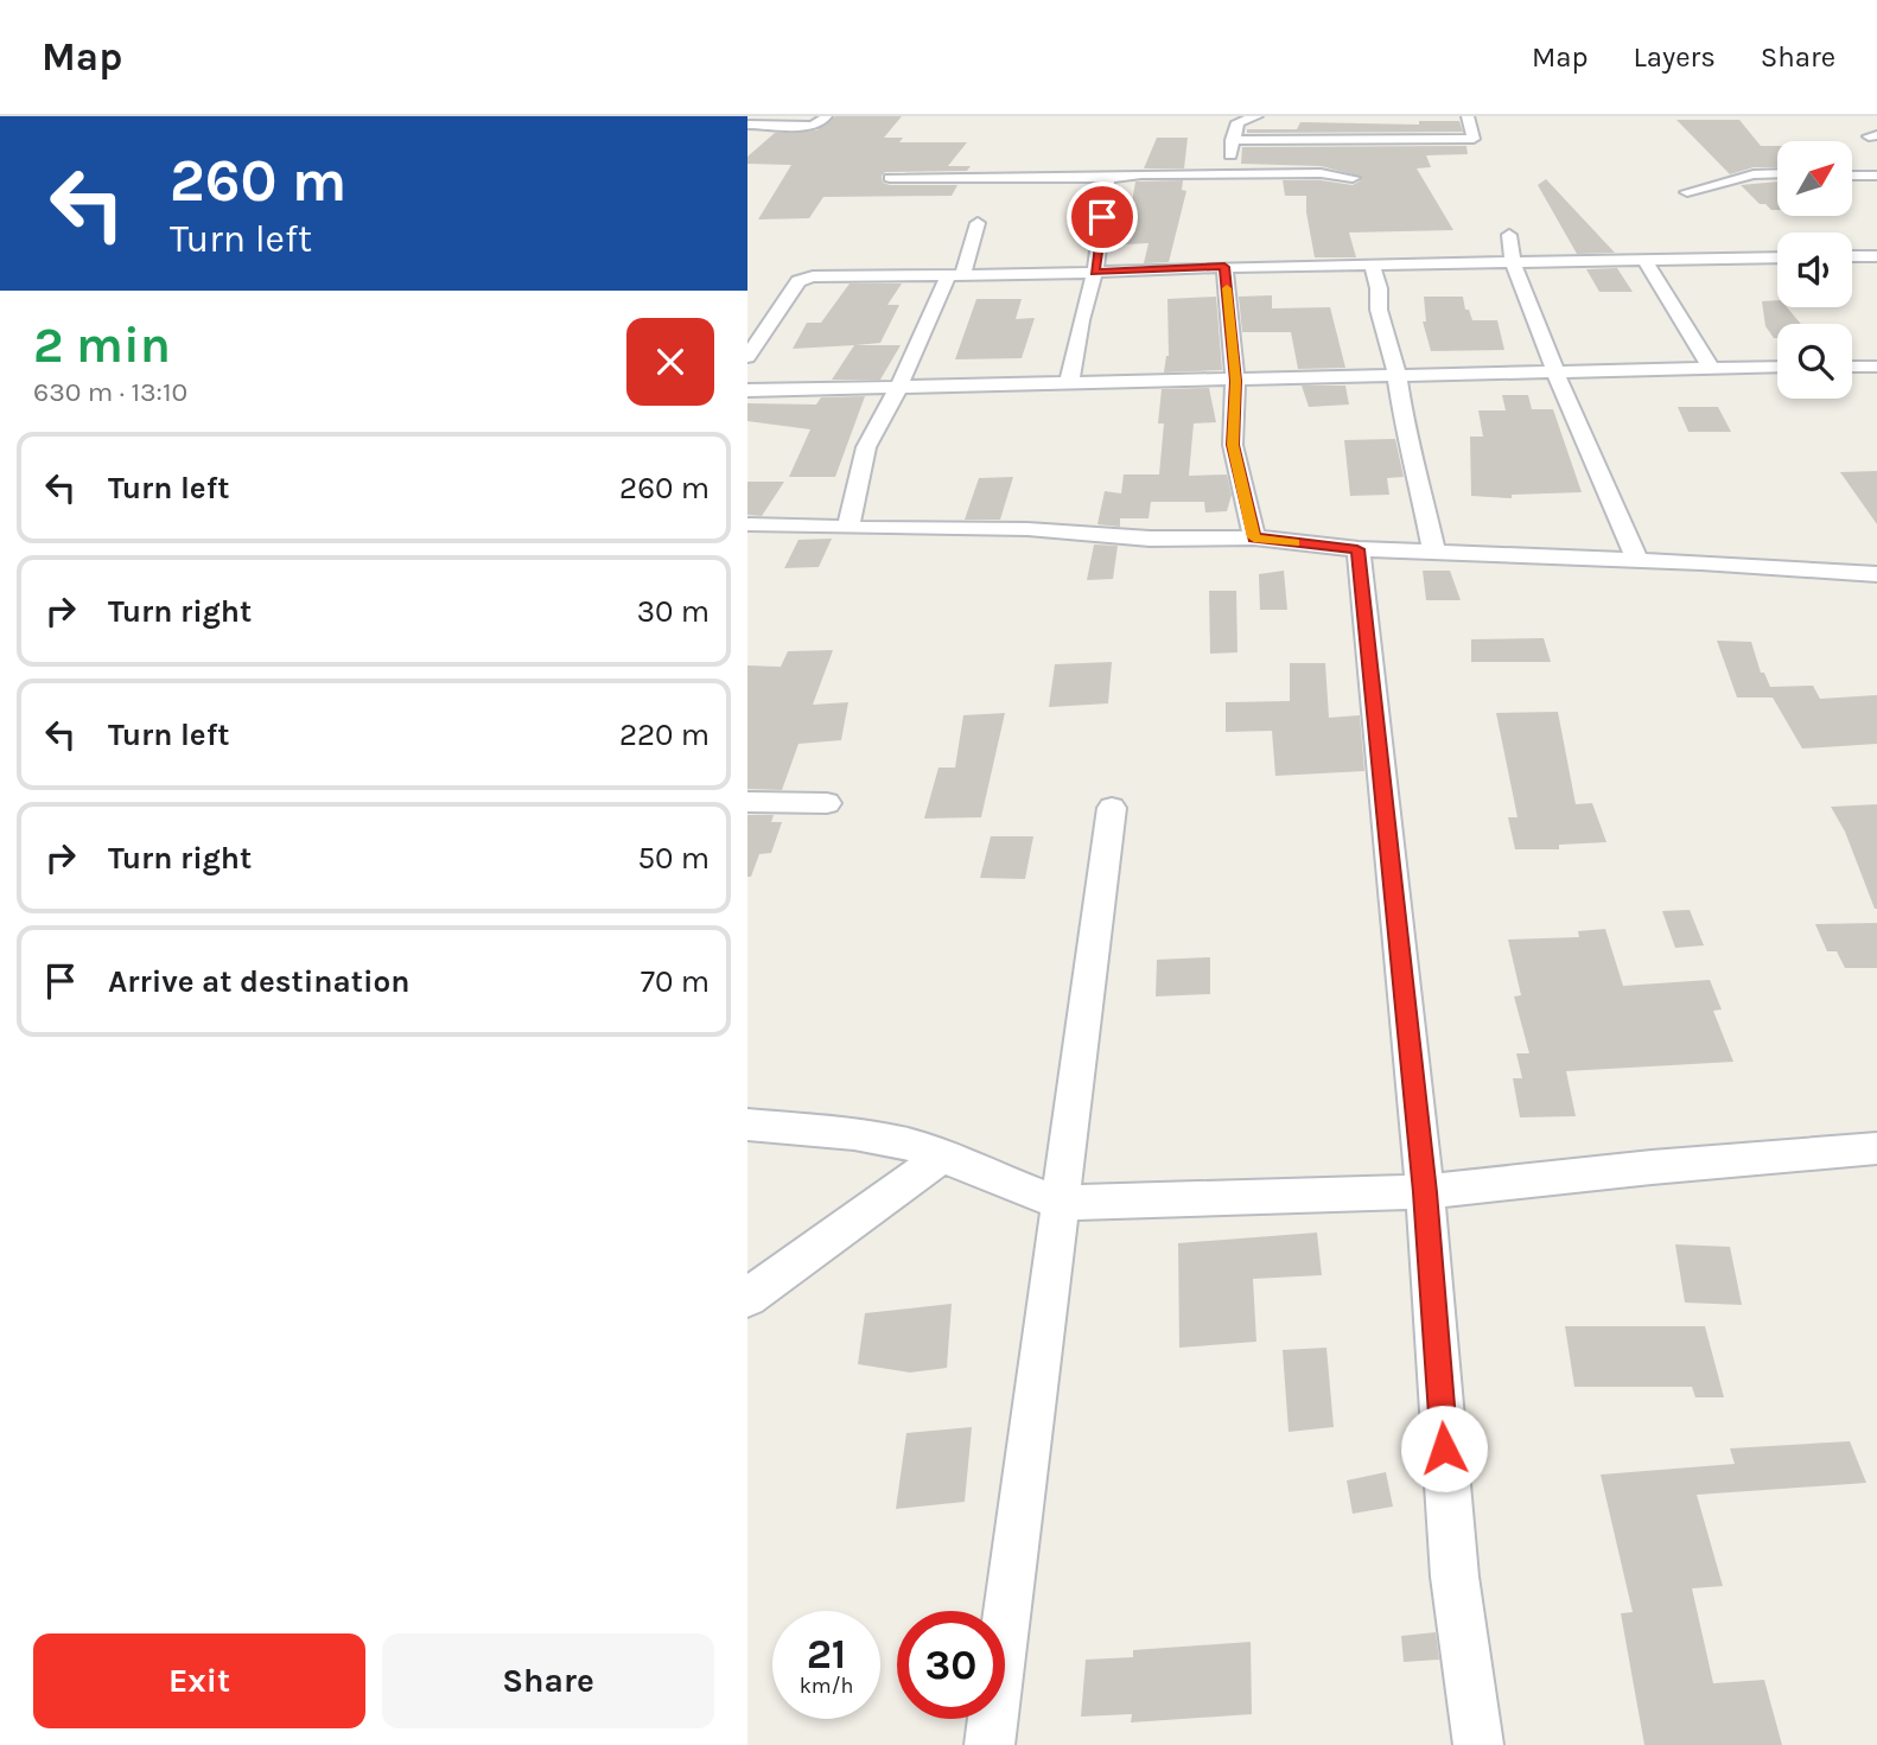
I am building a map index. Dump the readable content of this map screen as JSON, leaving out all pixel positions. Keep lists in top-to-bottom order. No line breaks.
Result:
{"north":"top right","page":{"header":"Map","nav":["Map","Layers","Share"],"turn":["260 m","Turn left"],"heading":["2 min","630 m · 13:10"],"list":[{"name":"Turn left","value":"260 m"},{"name":"Turn right","value":"30 m"},{"name":"Turn left","value":"220 m"},{"name":"Turn right","value":"50 m"},{"name":"Arrive at destination","value":"70 m"}],"speed":"21 km/h","limit":"30","buttons":["Exit","Share"]}}
